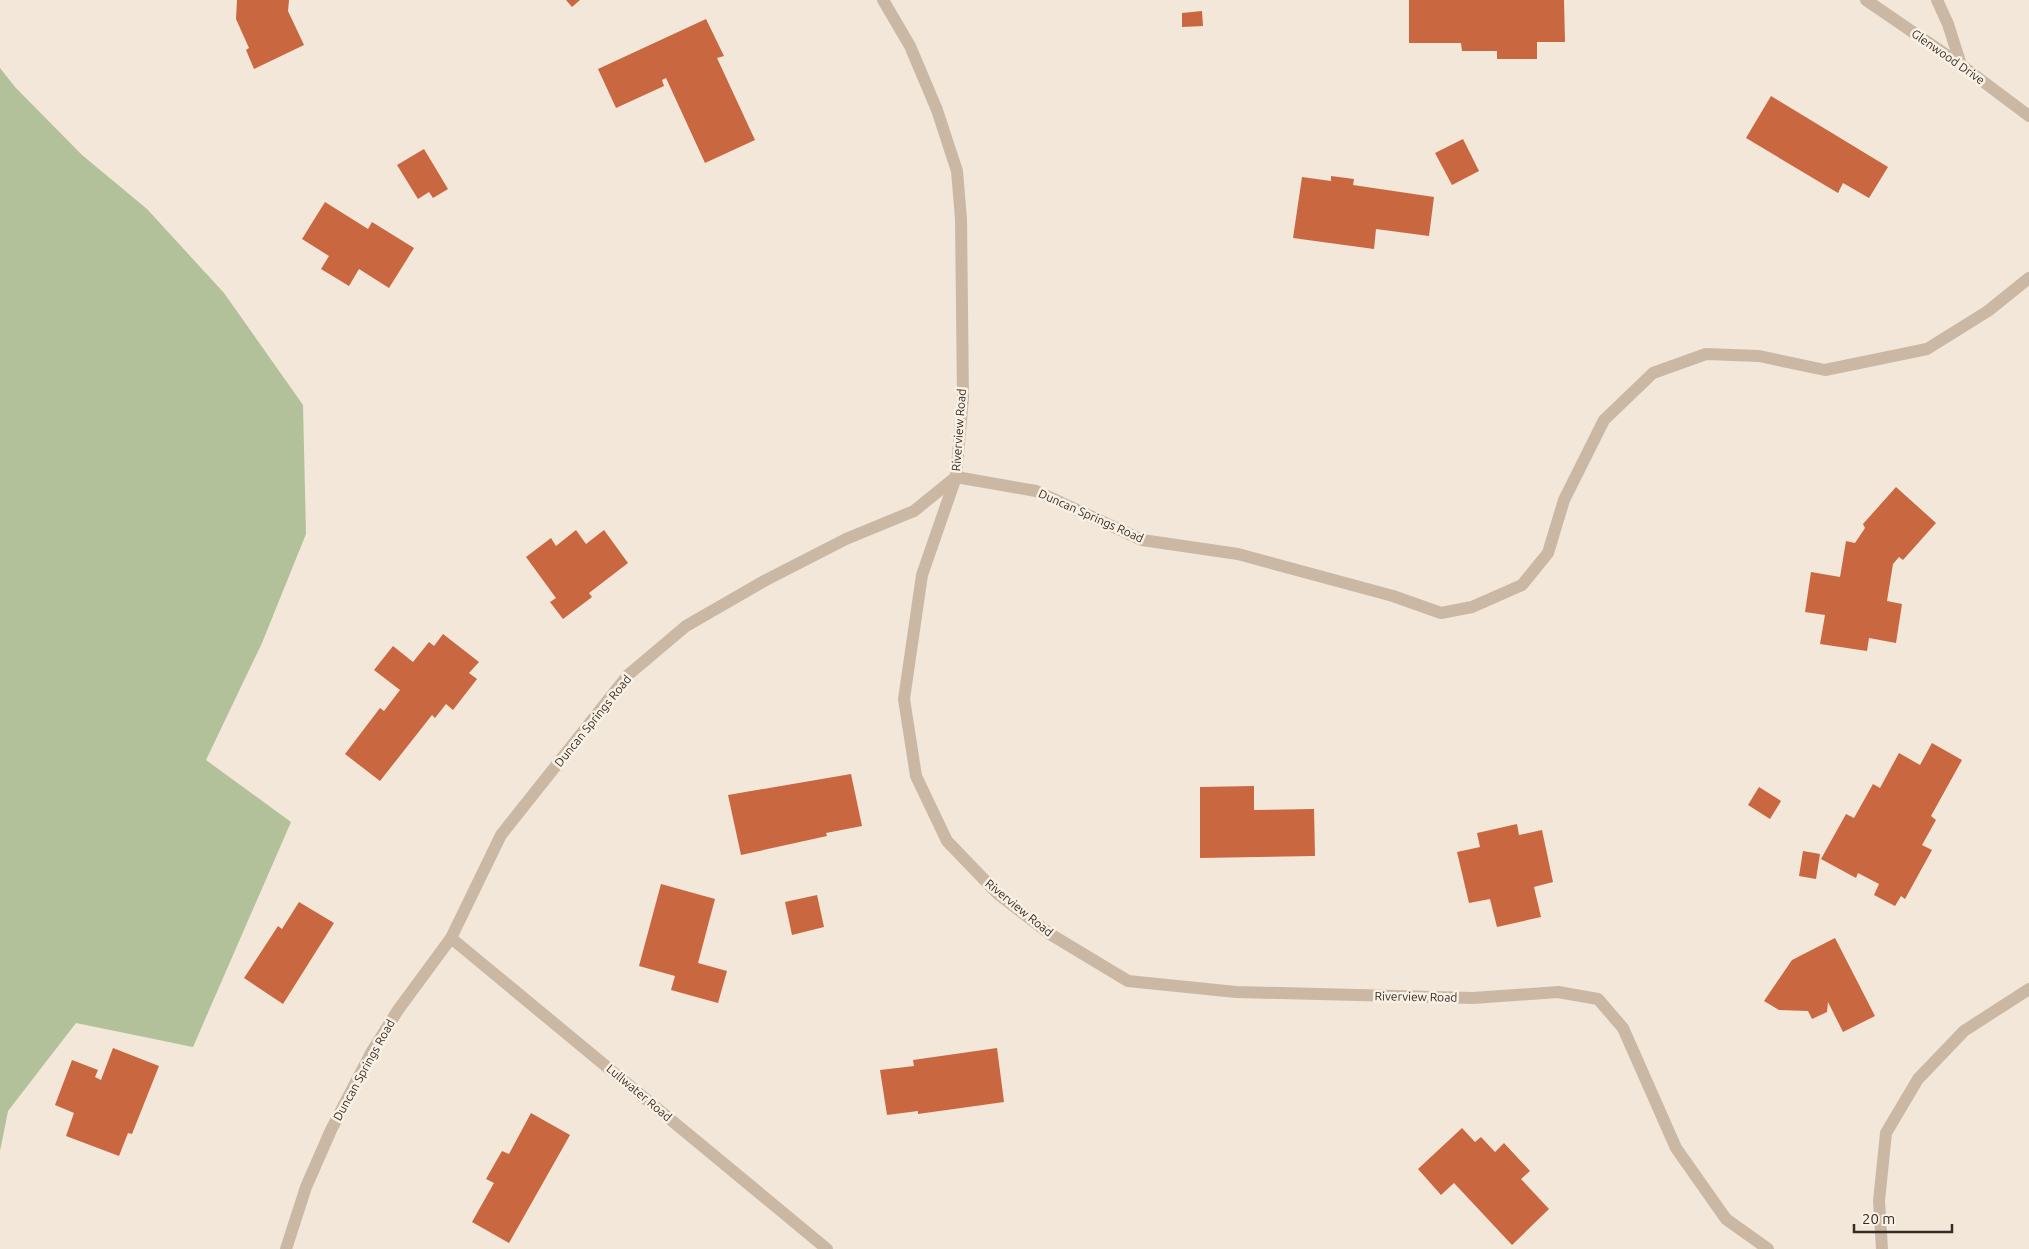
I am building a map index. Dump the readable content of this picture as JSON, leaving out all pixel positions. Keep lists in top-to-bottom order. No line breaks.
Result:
{"streets":{"street":["Glenwood Drive","Riverview Road","Duncan Springs Road","Lullwater Road"]},"crossings":[["Riverview Road","Duncan Springs Road"],["Duncan Springs Road","Lullwater Road"]],"scale_bar":"20 m"}
